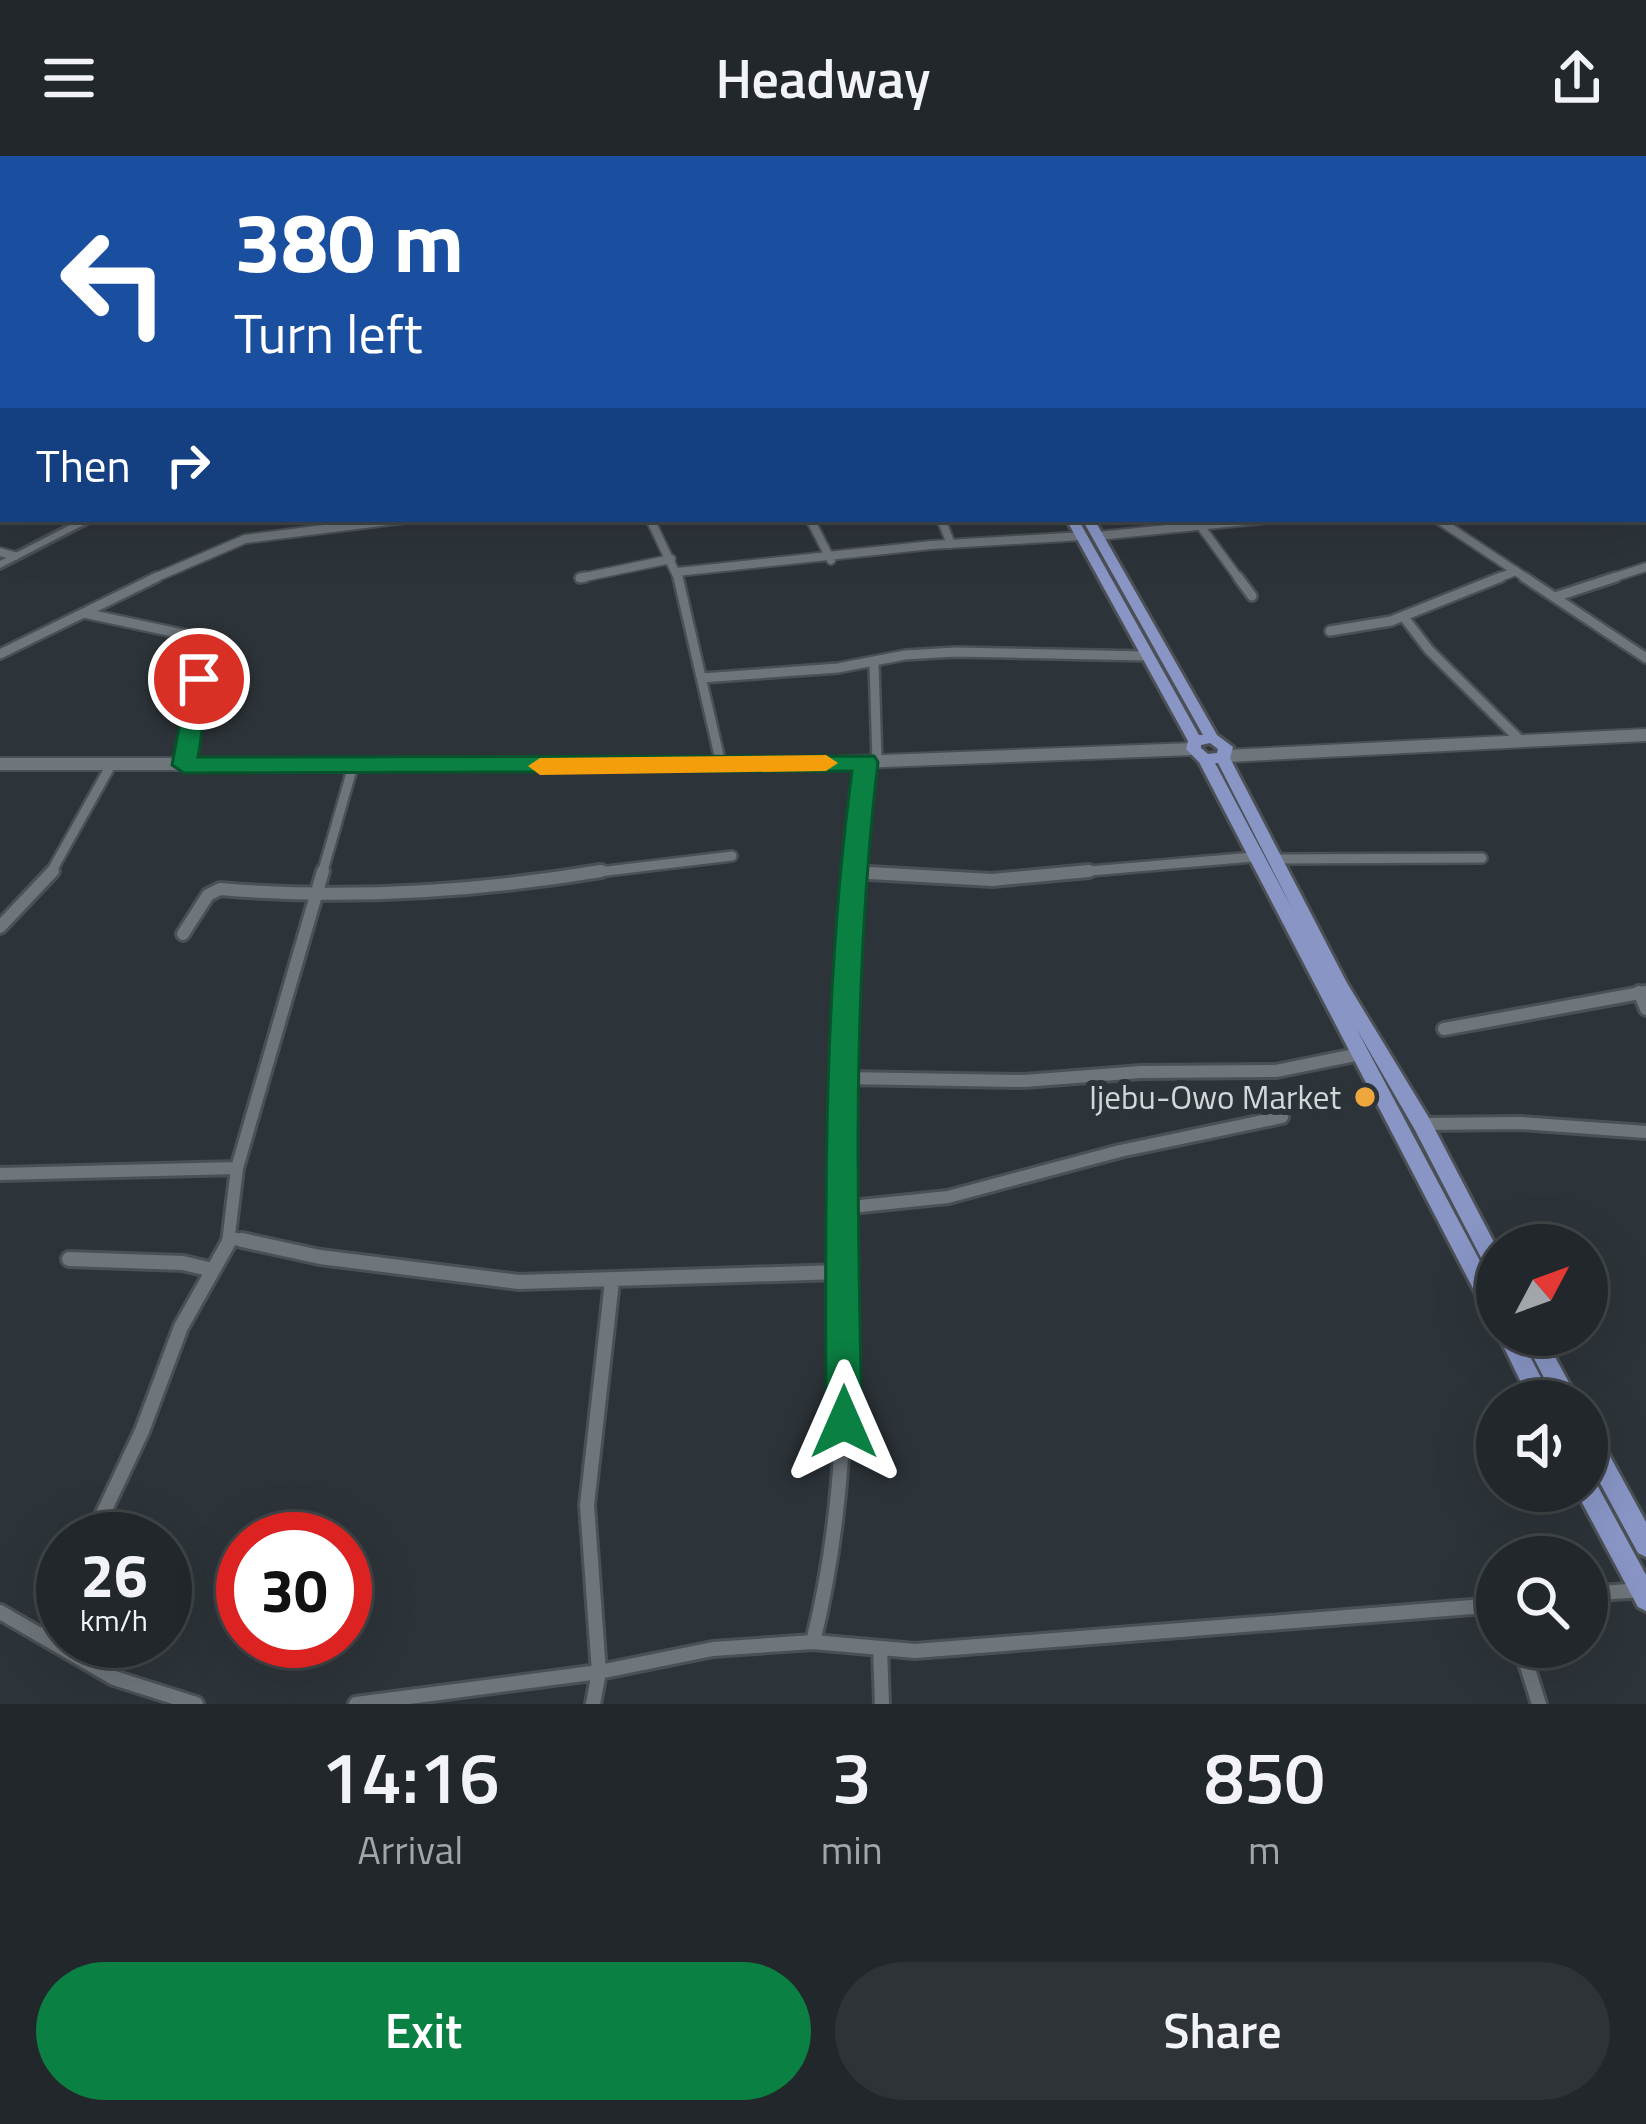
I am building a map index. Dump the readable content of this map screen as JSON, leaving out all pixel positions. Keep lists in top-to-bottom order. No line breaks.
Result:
{"places":["Ijebu-Owo Market"],"north":"top right","page":{"header":"Headway","turn":["380 m","Turn left"],"then":"Then","speed":"26 km/h","limit":"30","eta":["14:16","Arrival","3","min","850","m"],"buttons":["Exit","Share"]}}
